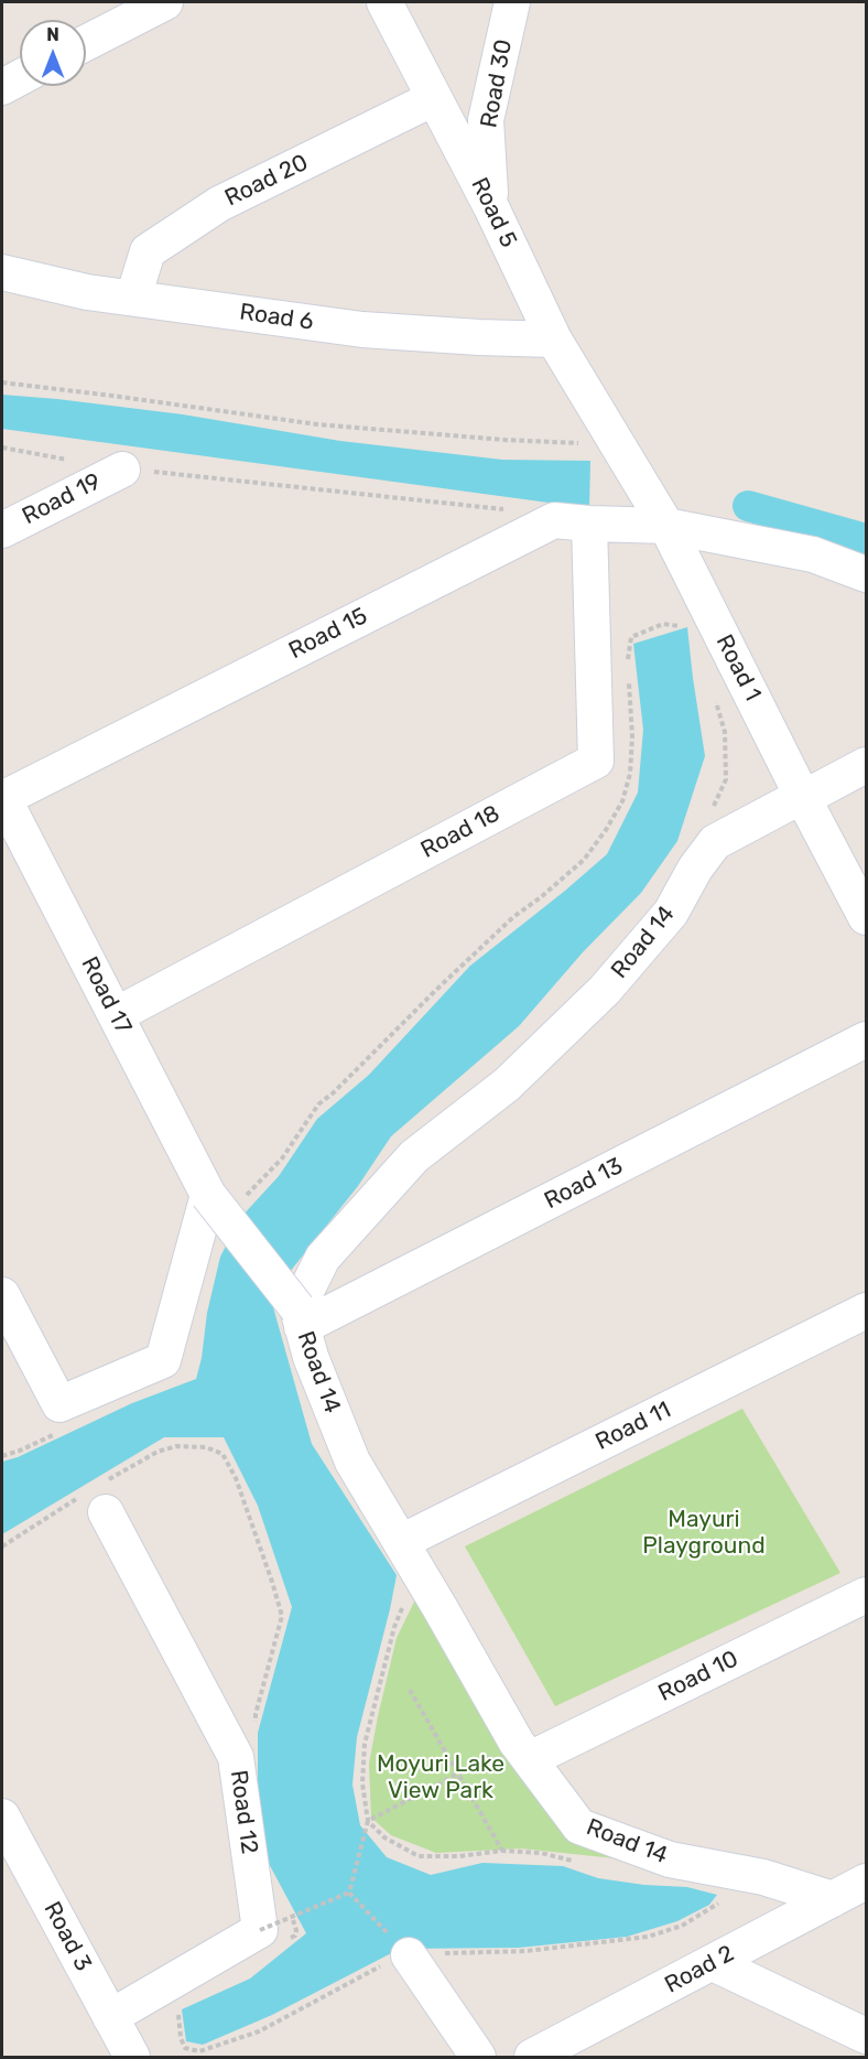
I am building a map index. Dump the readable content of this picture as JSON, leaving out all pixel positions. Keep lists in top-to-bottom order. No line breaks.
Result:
{"streets":{"street":["Road 30","Road 20","Road 5","Road 6","Road 19","Road 15","Road 1","Road 18","Road 14","Road 17","Road 13","Road 11","Road 10","Road 12","Road 3","Road 2"]},"crossings":[["Road 30","Road 5"],["Road 20","Road 5"],["Road 20","Road 6"],["Road 5","Road 6"],["Road 5","Road 1"],["Road 15","Road 1"],["Road 15","Road 18"],["Road 15","Road 17"],["Road 1","Road 14"],["Road 18","Road 17"],["Road 14","Road 17"],["Road 14","Road 13"],["Road 14","Road 11"],["Road 14","Road 10"],["Road 14","Road 2"],["Road 17","Road 13"]],"parks":["Mayuri Playground","Moyuri Lake View Park"],"north":"top"}
